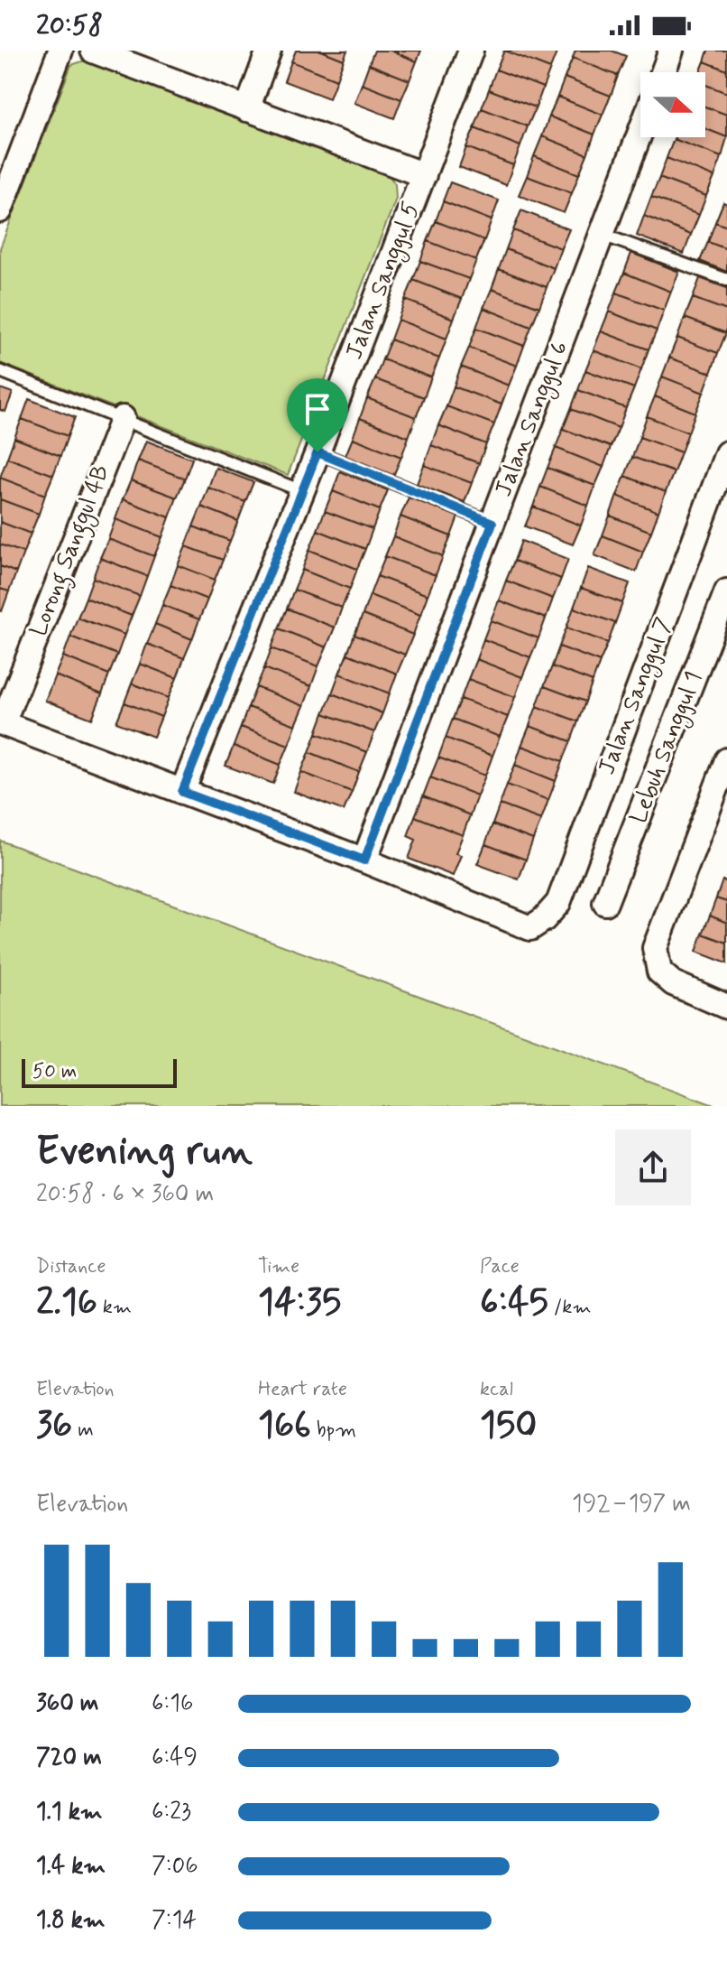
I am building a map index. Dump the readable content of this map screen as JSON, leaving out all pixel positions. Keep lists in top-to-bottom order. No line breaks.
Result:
{"streets":{"street":["Jalan Sanggul 5","Jalan Sanggul 6","Lorong Sanggul 4B","Jalan Sanggul 7","Lebuh Sanggul 1"]},"crossings":[["Jalan Sanggul 6","Jalan Sanggul 7"]],"scale_bar":"50 m","north":"right","page":{"status":"20:58","scale":"50 m","heading":["Evening run","20:58 · 6 × 360 m"],"stats":[["Distance","2.16 km"],["Time","14:35"],["Pace","6:45 /km"],["Elevation","36 m"],["Heart rate","166 bpm"],["kcal","150"]],"chart":["Elevation","192–197 m"],"list":[{"name":"360 m","note":"6:16"},{"name":"720 m","note":"6:49"},{"name":"1.1 km","note":"6:23"},{"name":"1.4 km","note":"7:06"},{"name":"1.8 km","note":"7:14"}]}}
